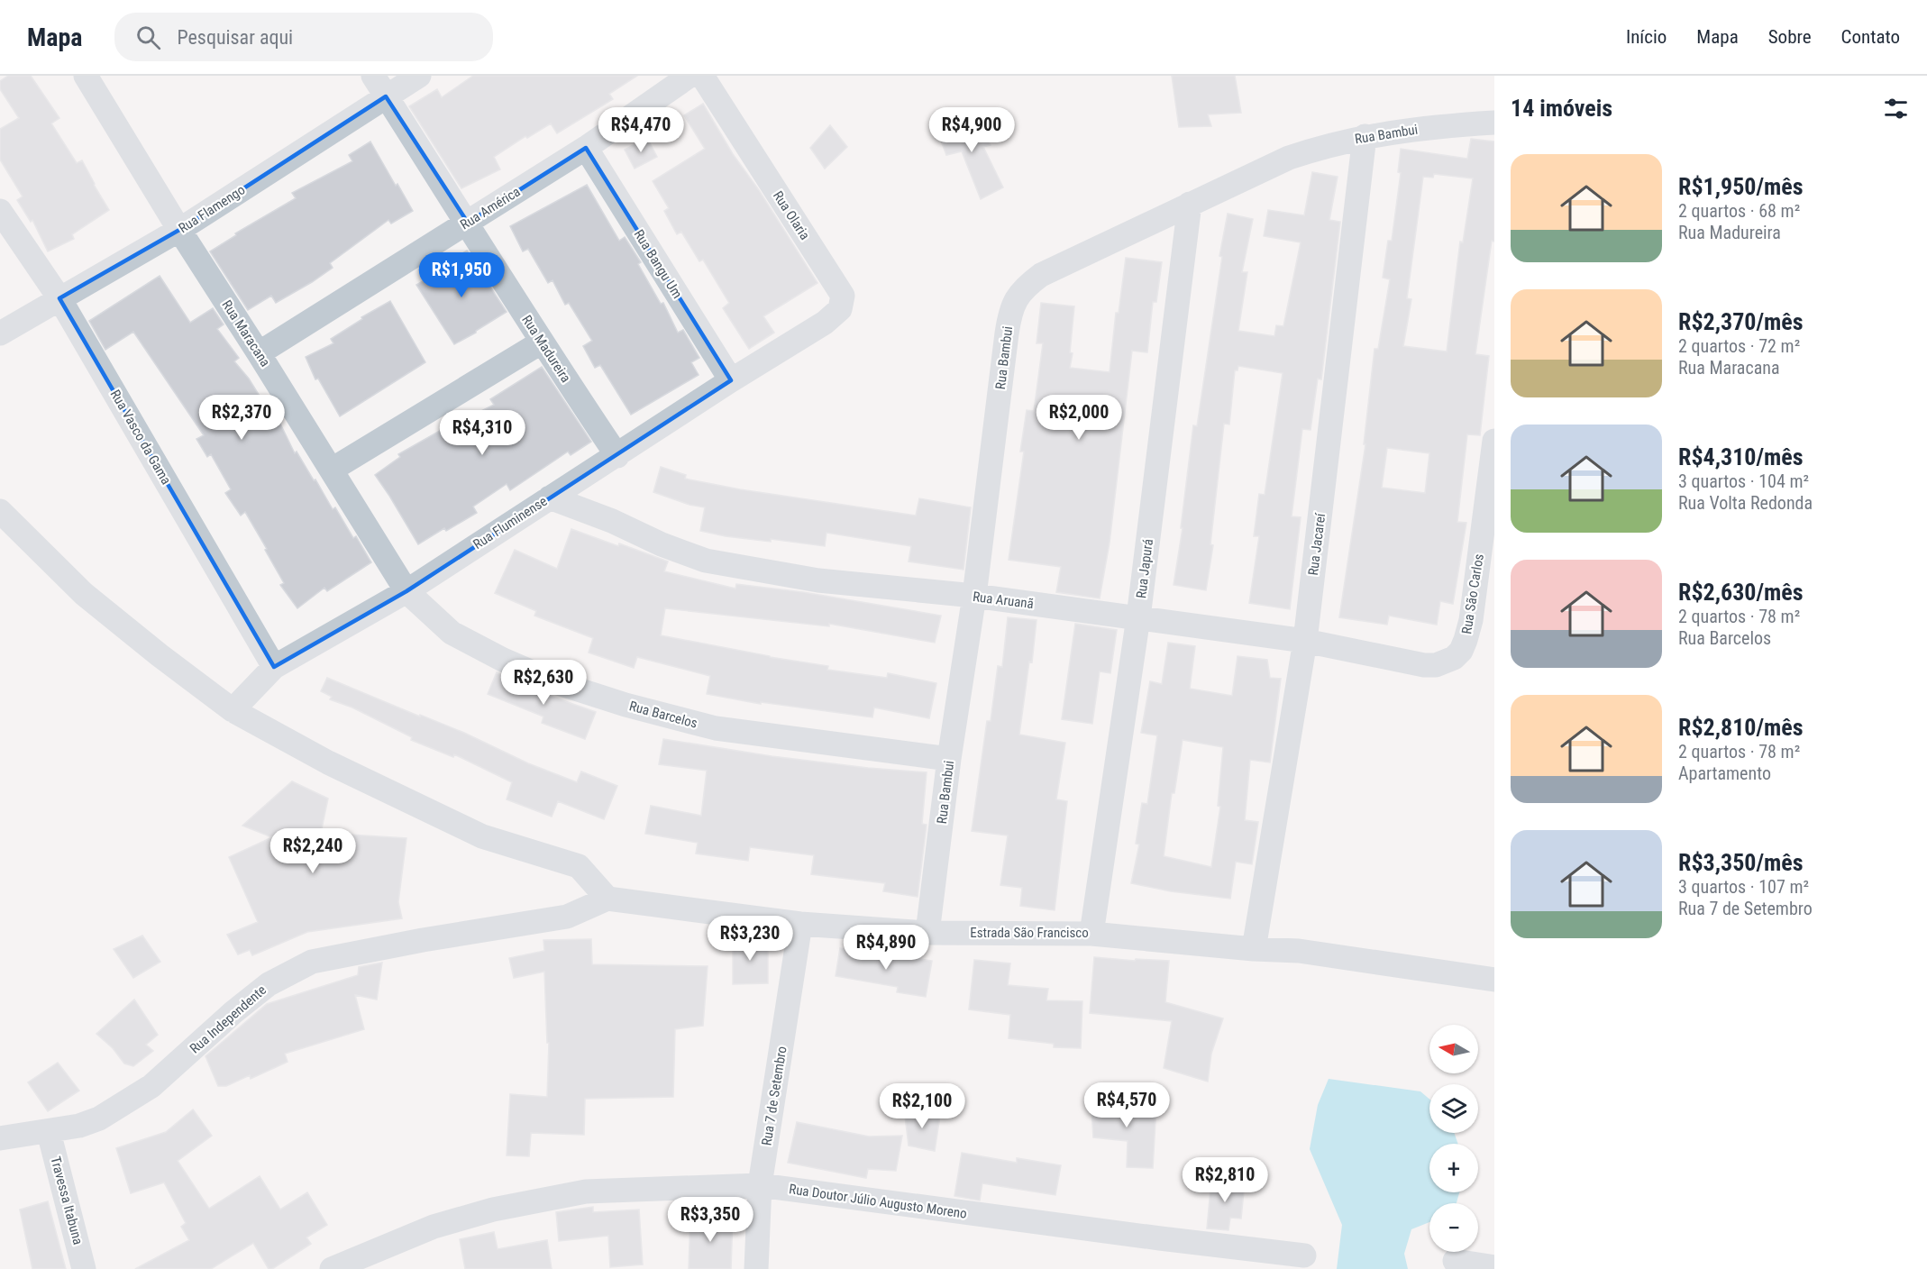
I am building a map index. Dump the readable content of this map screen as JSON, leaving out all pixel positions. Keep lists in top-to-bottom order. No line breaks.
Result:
{"streets":{"street":["Rua Bambui","Rua América","Rua Flamengo","Rua Olaria","Rua Bangu Um","Rua Maracana","Rua Madureira","Rua Vasco da Gama","Rua Fluminense","Rua Jacareí","Rua Japurá","Rua São Carlos","Rua Aruanã","Rua Barcelos","Estrada São Francisco","Rua Independente","Rua 7 de Setembro","Travessa Itabuna","Rua Doutor Júlio Augusto Moreno"]},"crossings":[["Rua Bambui","Rua Jacareí"],["Rua Bambui","Rua Japurá"],["Rua Bambui","Rua Aruanã"],["Rua Bambui","Rua Barcelos"],["Rua Bambui","Estrada São Francisco"],["Rua América","Rua Bangu Um"],["Rua América","Rua Maracana"],["Rua América","Rua Madureira"],["Rua Flamengo","Rua Maracana"],["Rua Flamengo","Rua Madureira"],["Rua Flamengo","Rua Vasco da Gama"],["Rua Olaria","Rua Fluminense"],["Rua Bangu Um","Rua Fluminense"],["Rua Maracana","Rua Fluminense"],["Rua Maracana","Rua Barcelos"],["Rua Madureira","Rua Fluminense"],["Rua Vasco da Gama","Rua Fluminense"],["Rua Fluminense","Rua Aruanã"],["Rua Fluminense","Rua Barcelos"],["Rua Jacareí","Rua Aruanã"],["Rua Jacareí","Estrada São Francisco"],["Rua Japurá","Rua Aruanã"],["Rua Japurá","Estrada São Francisco"],["Rua São Carlos","Rua Aruanã"],["Estrada São Francisco","Rua Independente"],["Estrada São Francisco","Rua 7 de Setembro"],["Rua Independente","Travessa Itabuna"],["Rua 7 de Setembro","Rua Doutor Júlio Augusto Moreno"]],"north":"left","page":{"header":"Mapa","search":"Pesquisar aqui","nav":["Início","Mapa","Sobre","Contato"],"heading":"14 imóveis","price":["R$4,470","R$4,900","R$1,950","R$2,370","R$2,000","R$4,310","R$2,630","R$2,240","R$3,230","R$4,890","R$4,570","R$2,100","R$2,810","R$3,350"],"list":[{"name":"R$1,950/mês","note":"2 quartos · 68 m² · Rua Madureira"},{"name":"R$2,370/mês","note":"2 quartos · 72 m² · Rua Maracana"},{"name":"R$4,310/mês","note":"3 quartos · 104 m² · Rua Volta Redonda"},{"name":"R$2,630/mês","note":"2 quartos · 78 m² · Rua Barcelos"},{"name":"R$2,810/mês","note":"2 quartos · 78 m² · Apartamento"},{"name":"R$3,350/mês","note":"3 quartos · 107 m² · Rua 7 de Setembro"}],"map_buttons":["+","−"]}}
